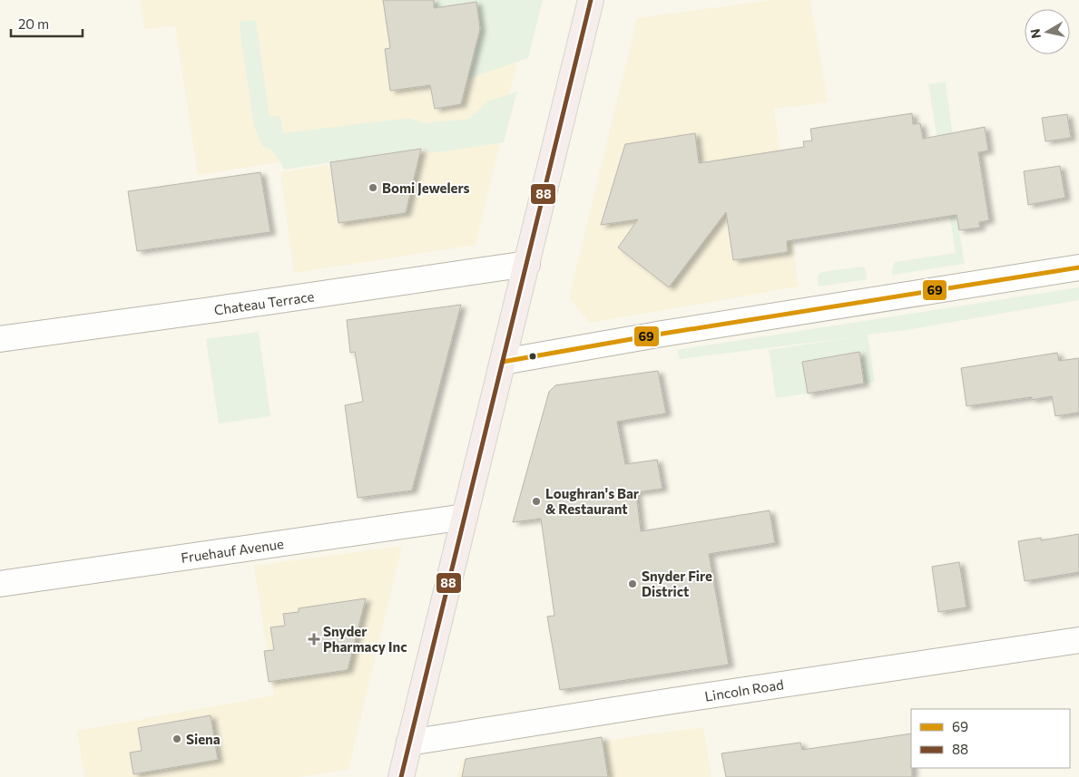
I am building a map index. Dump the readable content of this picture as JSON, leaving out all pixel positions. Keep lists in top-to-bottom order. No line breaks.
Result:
{"streets":{"street":["Chateau Terrace","Fruehauf Avenue","Lincoln Road"]},"places":{"other":["Bomi Jewelers","Loughran's Bar & Restaurant","Snyder Fire District","Siena"],"health":["Snyder Pharmacy Inc"]},"lines":["transit line 88","transit line 69"],"legend":["69","88"],"scale_bar":"20 m","north":"left"}
